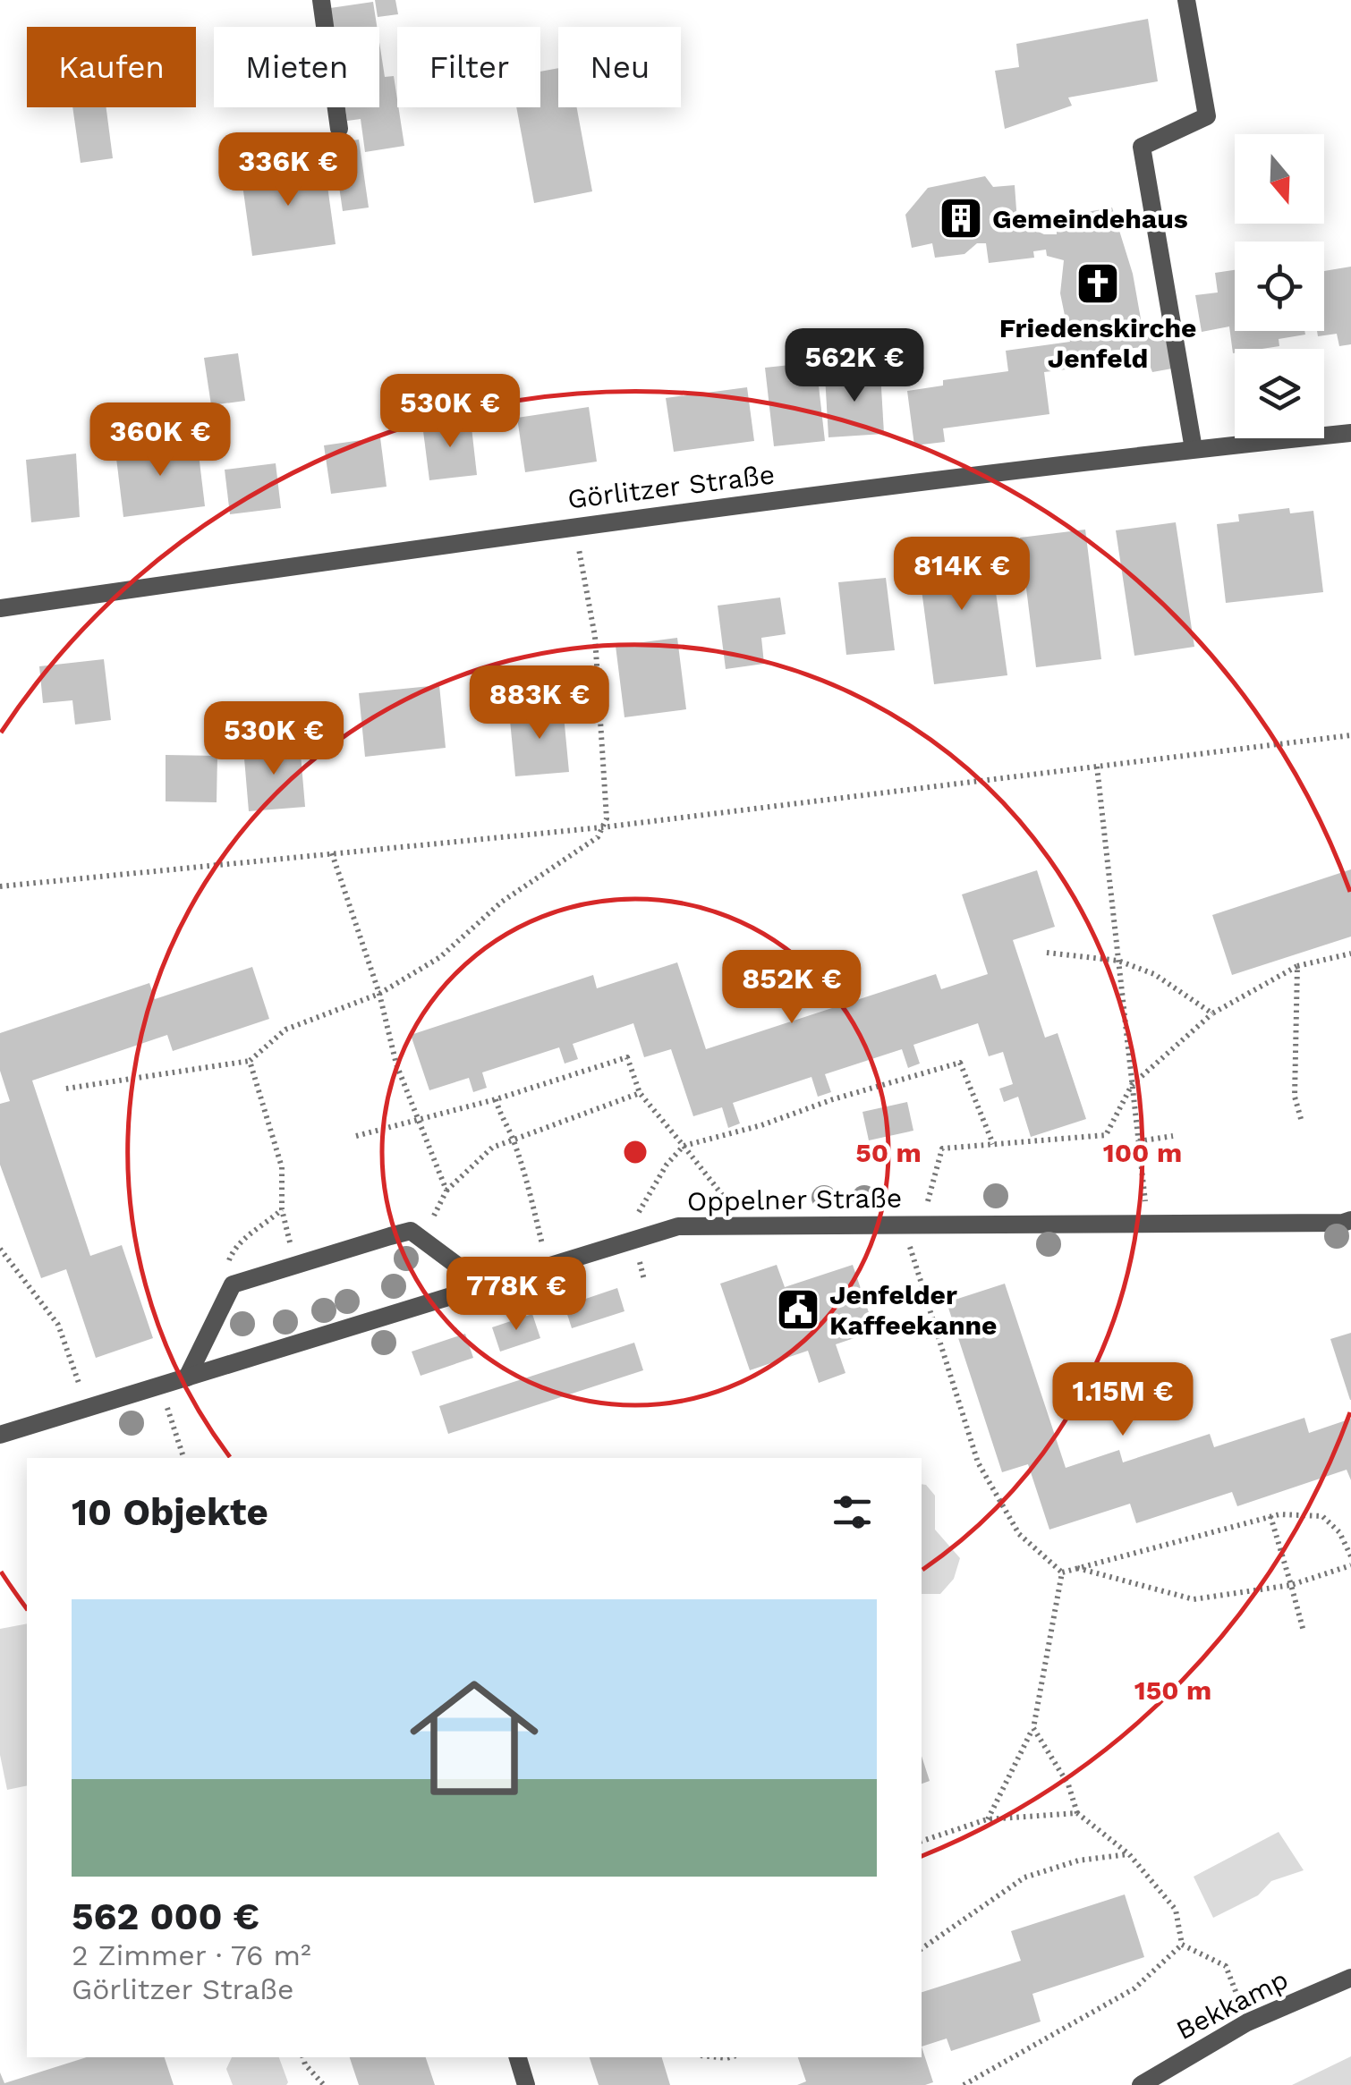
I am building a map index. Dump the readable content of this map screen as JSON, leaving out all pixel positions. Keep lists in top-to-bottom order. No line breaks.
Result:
{"streets":{"street":["Görlitzer Straße","Oppelner Straße","Bekkamp"]},"places":{"building":["Gemeindehaus"],"church":["Friedenskirche Jenfeld"],"public building":["Jenfelder Kaffeekanne"]},"north":"bottom","page":{"chip":["Kaufen","Mieten","Filter","Neu"],"price":["336K €","562K €","530K €","360K €","814K €","883K €","530K €","852K €","778K €","1.15M €"],"heading":"10 Objekte","list":[{"name":"562 000 €","note":"2 Zimmer · 76 m² · Görlitzer Straße"}]},"rings":["50 m","100 m","150 m"]}
